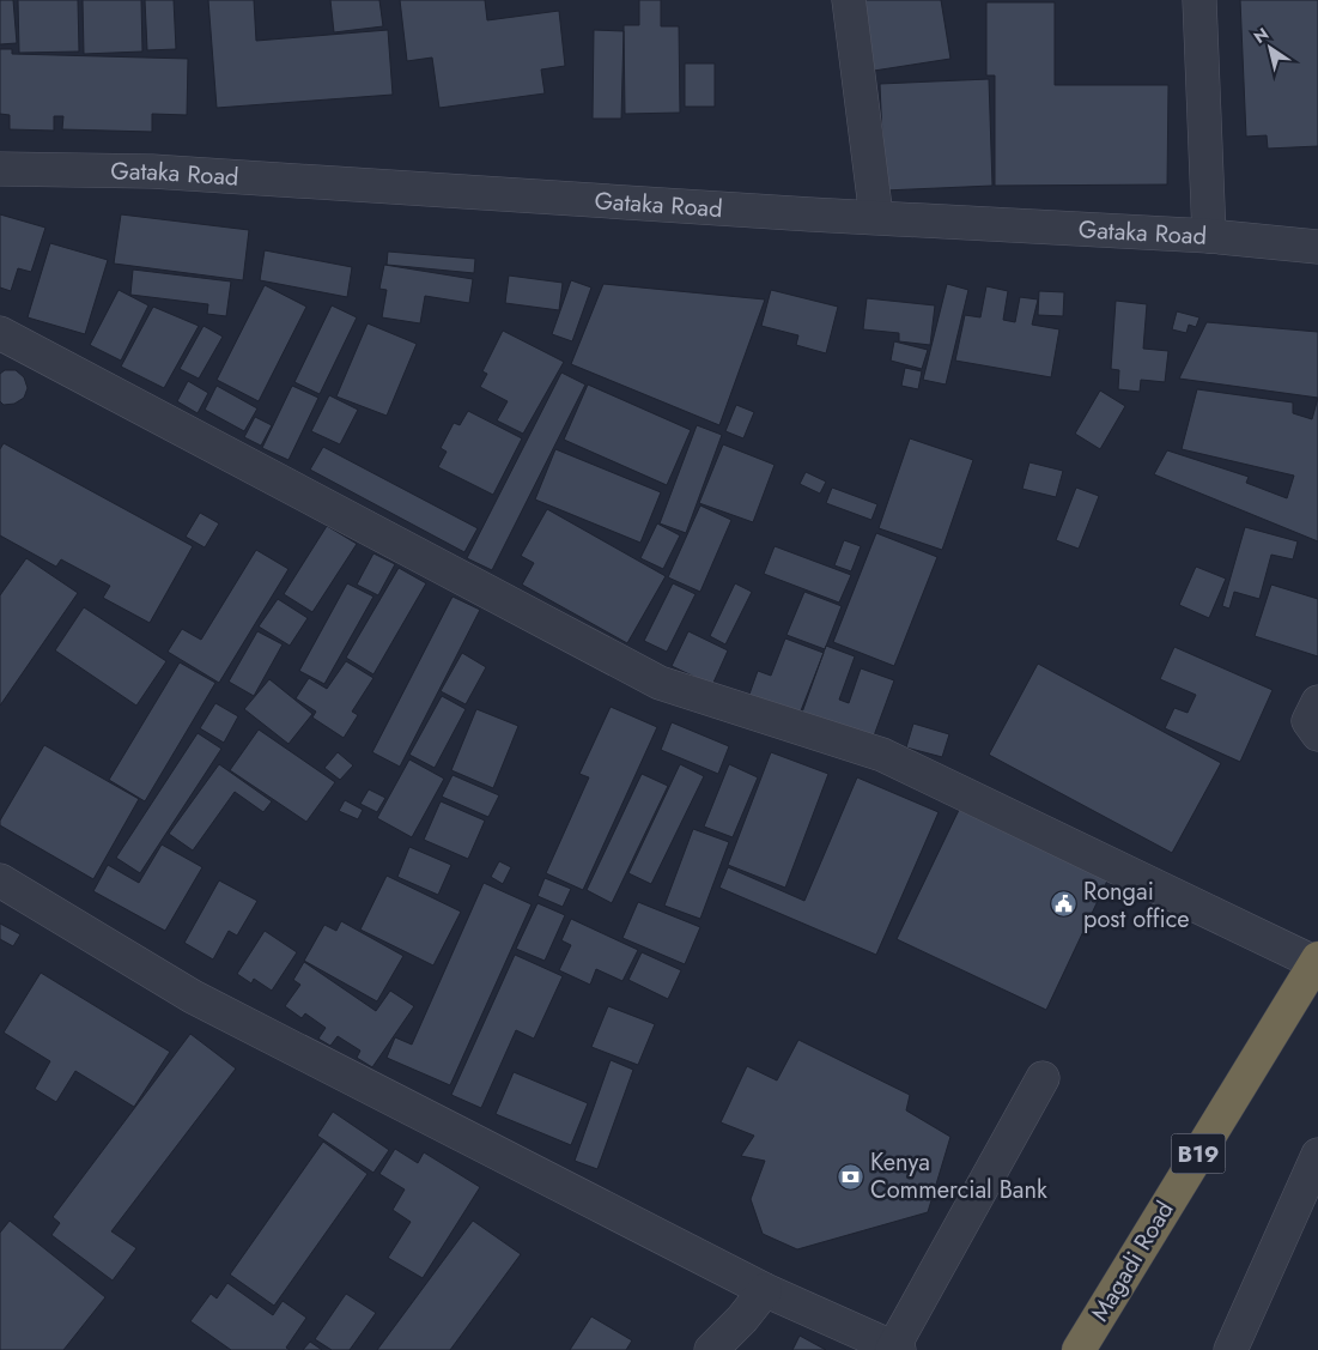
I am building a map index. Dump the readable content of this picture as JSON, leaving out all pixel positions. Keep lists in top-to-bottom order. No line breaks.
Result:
{"streets":{"highway":["B19","Magadi Road"],"street":["Gataka Road"]},"places":{"public building":["Rongai post office"],"bank":["Kenya Commercial Bank"]},"north":"top left"}
